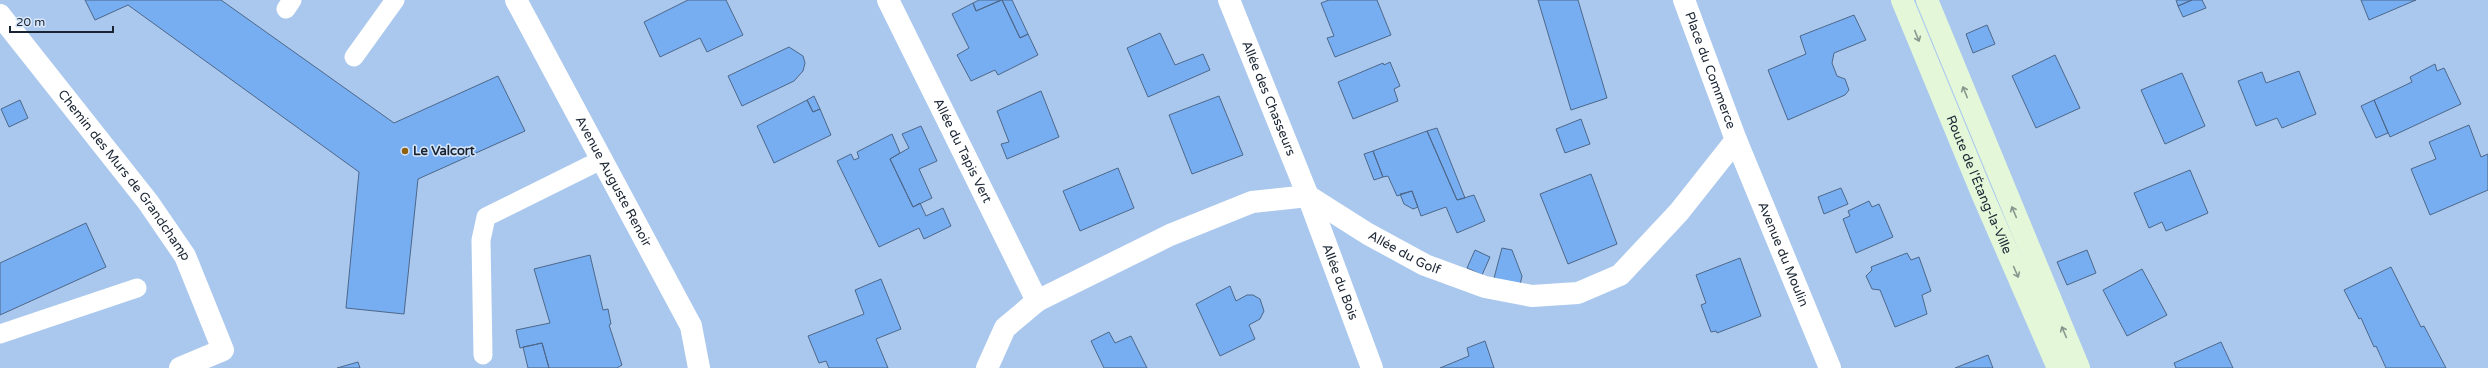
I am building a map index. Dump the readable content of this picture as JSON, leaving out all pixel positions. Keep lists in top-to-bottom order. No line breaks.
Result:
{"streets":{"street":["Place du Commerce","Allée des Chasseurs","Allée du Tapis Vert","Chemin des Murs de Grandchamp","Avenue Auguste Renoir","Route de l'Étang-la-Ville","Allée du Golf","Avenue du Moulin","Allée du Bois"]},"crossings":[["Place du Commerce","Allée du Golf"],["Place du Commerce","Avenue du Moulin"],["Allée des Chasseurs","Allée du Golf"],["Allée des Chasseurs","Allée du Bois"],["Allée du Golf","Avenue du Moulin"],["Allée du Golf","Allée du Bois"]],"places":["Le Valcort"],"scale_bar":"20 m"}
